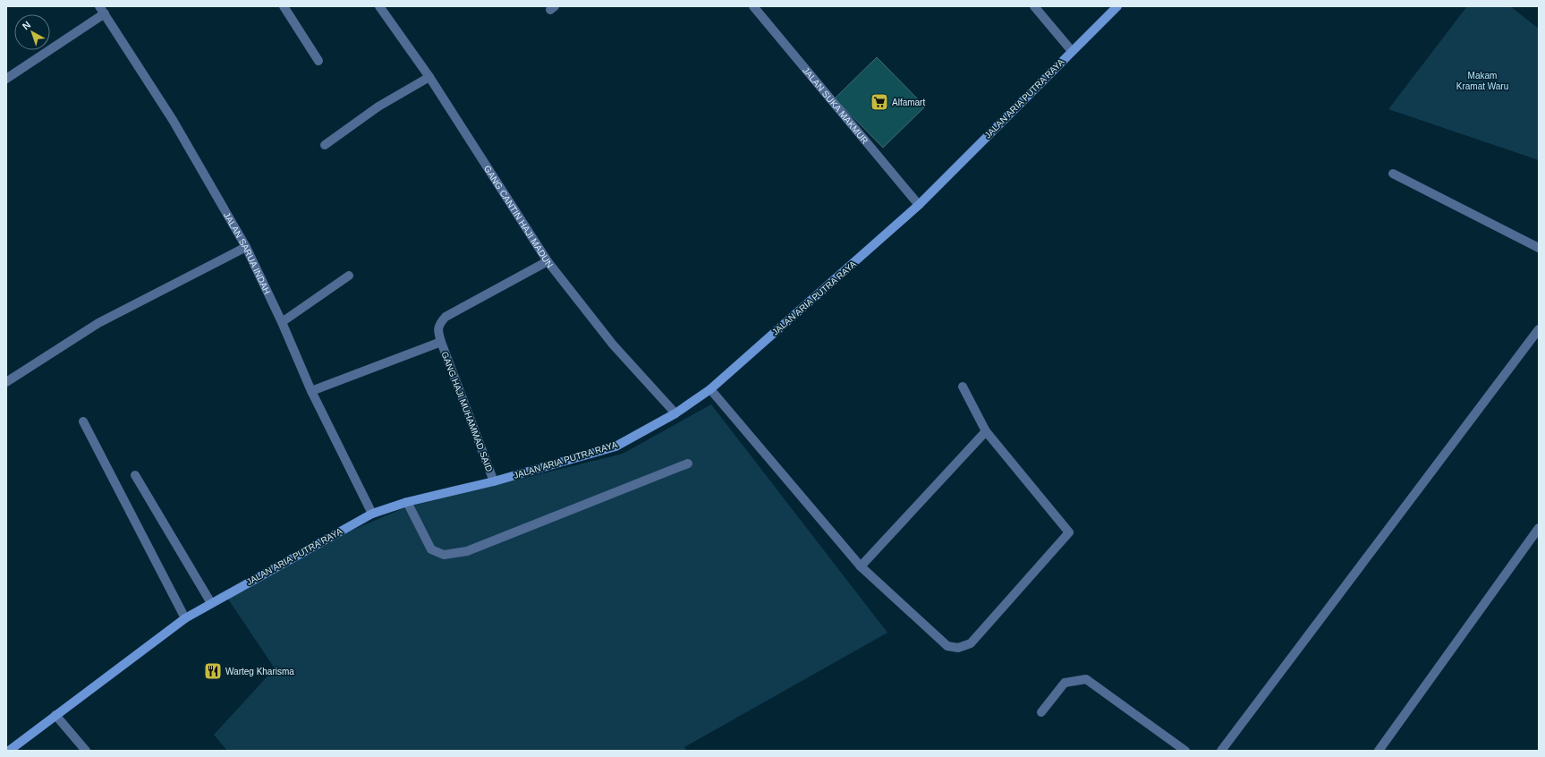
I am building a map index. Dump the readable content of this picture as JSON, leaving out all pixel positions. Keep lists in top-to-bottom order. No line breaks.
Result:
{"streets":{"main road":["JALAN ARIA PUTRA RAYA"],"street":["JALAN SUKA MAKMUR","GANG CANTIN HAJI MADUN","JALAN SARUA INDAH","GANG HAJI MUHAMMAD SAID"]},"crossings":[["JALAN ARIA PUTRA RAYA","JALAN SUKA MAKMUR"],["JALAN ARIA PUTRA RAYA","GANG CANTIN HAJI MADUN"],["JALAN ARIA PUTRA RAYA","JALAN SARUA INDAH"],["JALAN ARIA PUTRA RAYA","GANG HAJI MUHAMMAD SAID"],["GANG CANTIN HAJI MADUN","GANG HAJI MUHAMMAD SAID"]],"parks":["Makam Kramat Waru"],"places":{"supermarket":["Alfamart"],"restaurant":["Warteg Kharisma"]},"north":"top left"}
